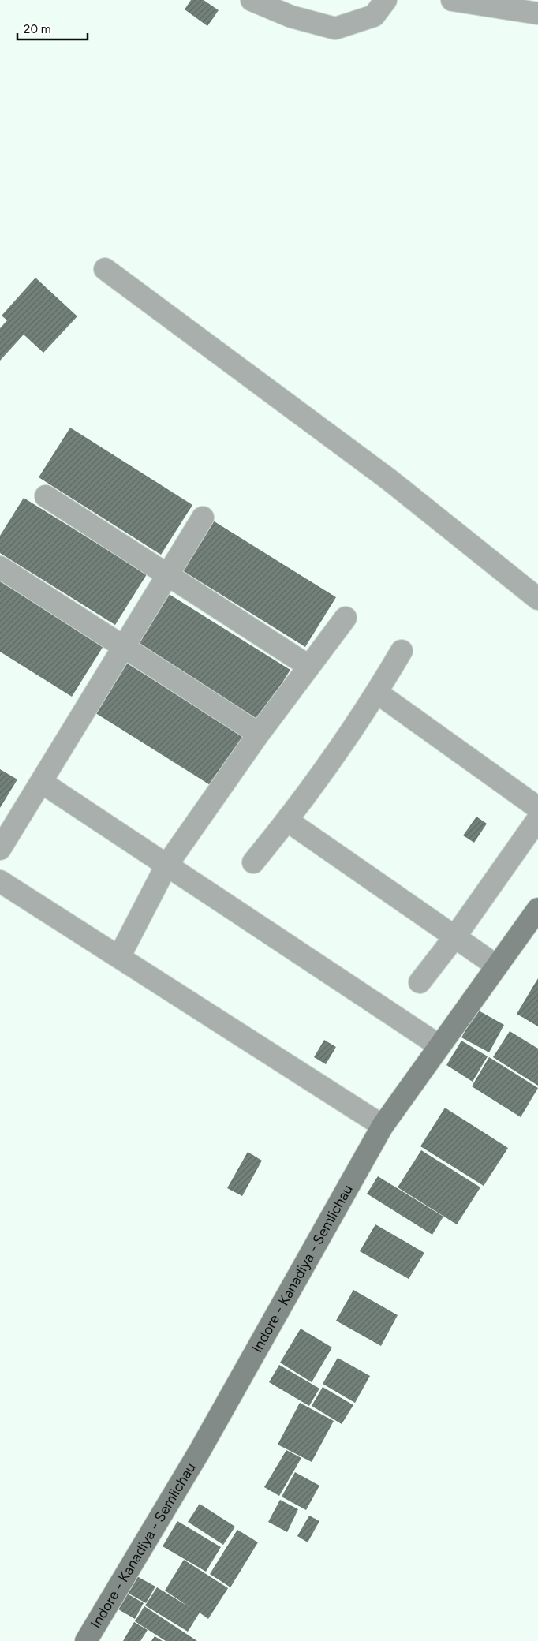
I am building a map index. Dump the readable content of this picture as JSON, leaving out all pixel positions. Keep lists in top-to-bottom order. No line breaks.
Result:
{"streets":{"main road":["Indore - Kanadiya - Semlichau"]},"scale_bar":"20 m"}
